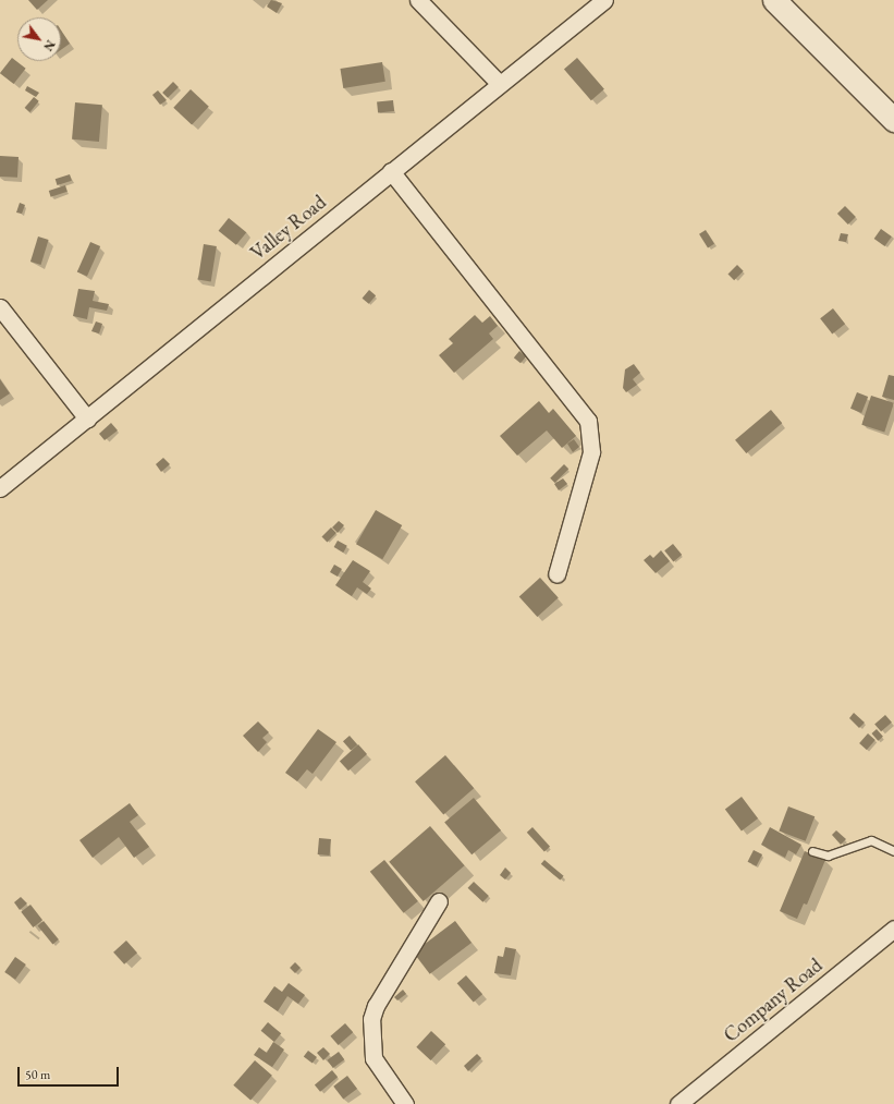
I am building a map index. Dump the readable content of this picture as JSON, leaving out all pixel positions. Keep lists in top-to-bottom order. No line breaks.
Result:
{"streets":{"street":["Valley Road","Company Road"]},"scale_bar":"50 m","north":"bottom right"}
